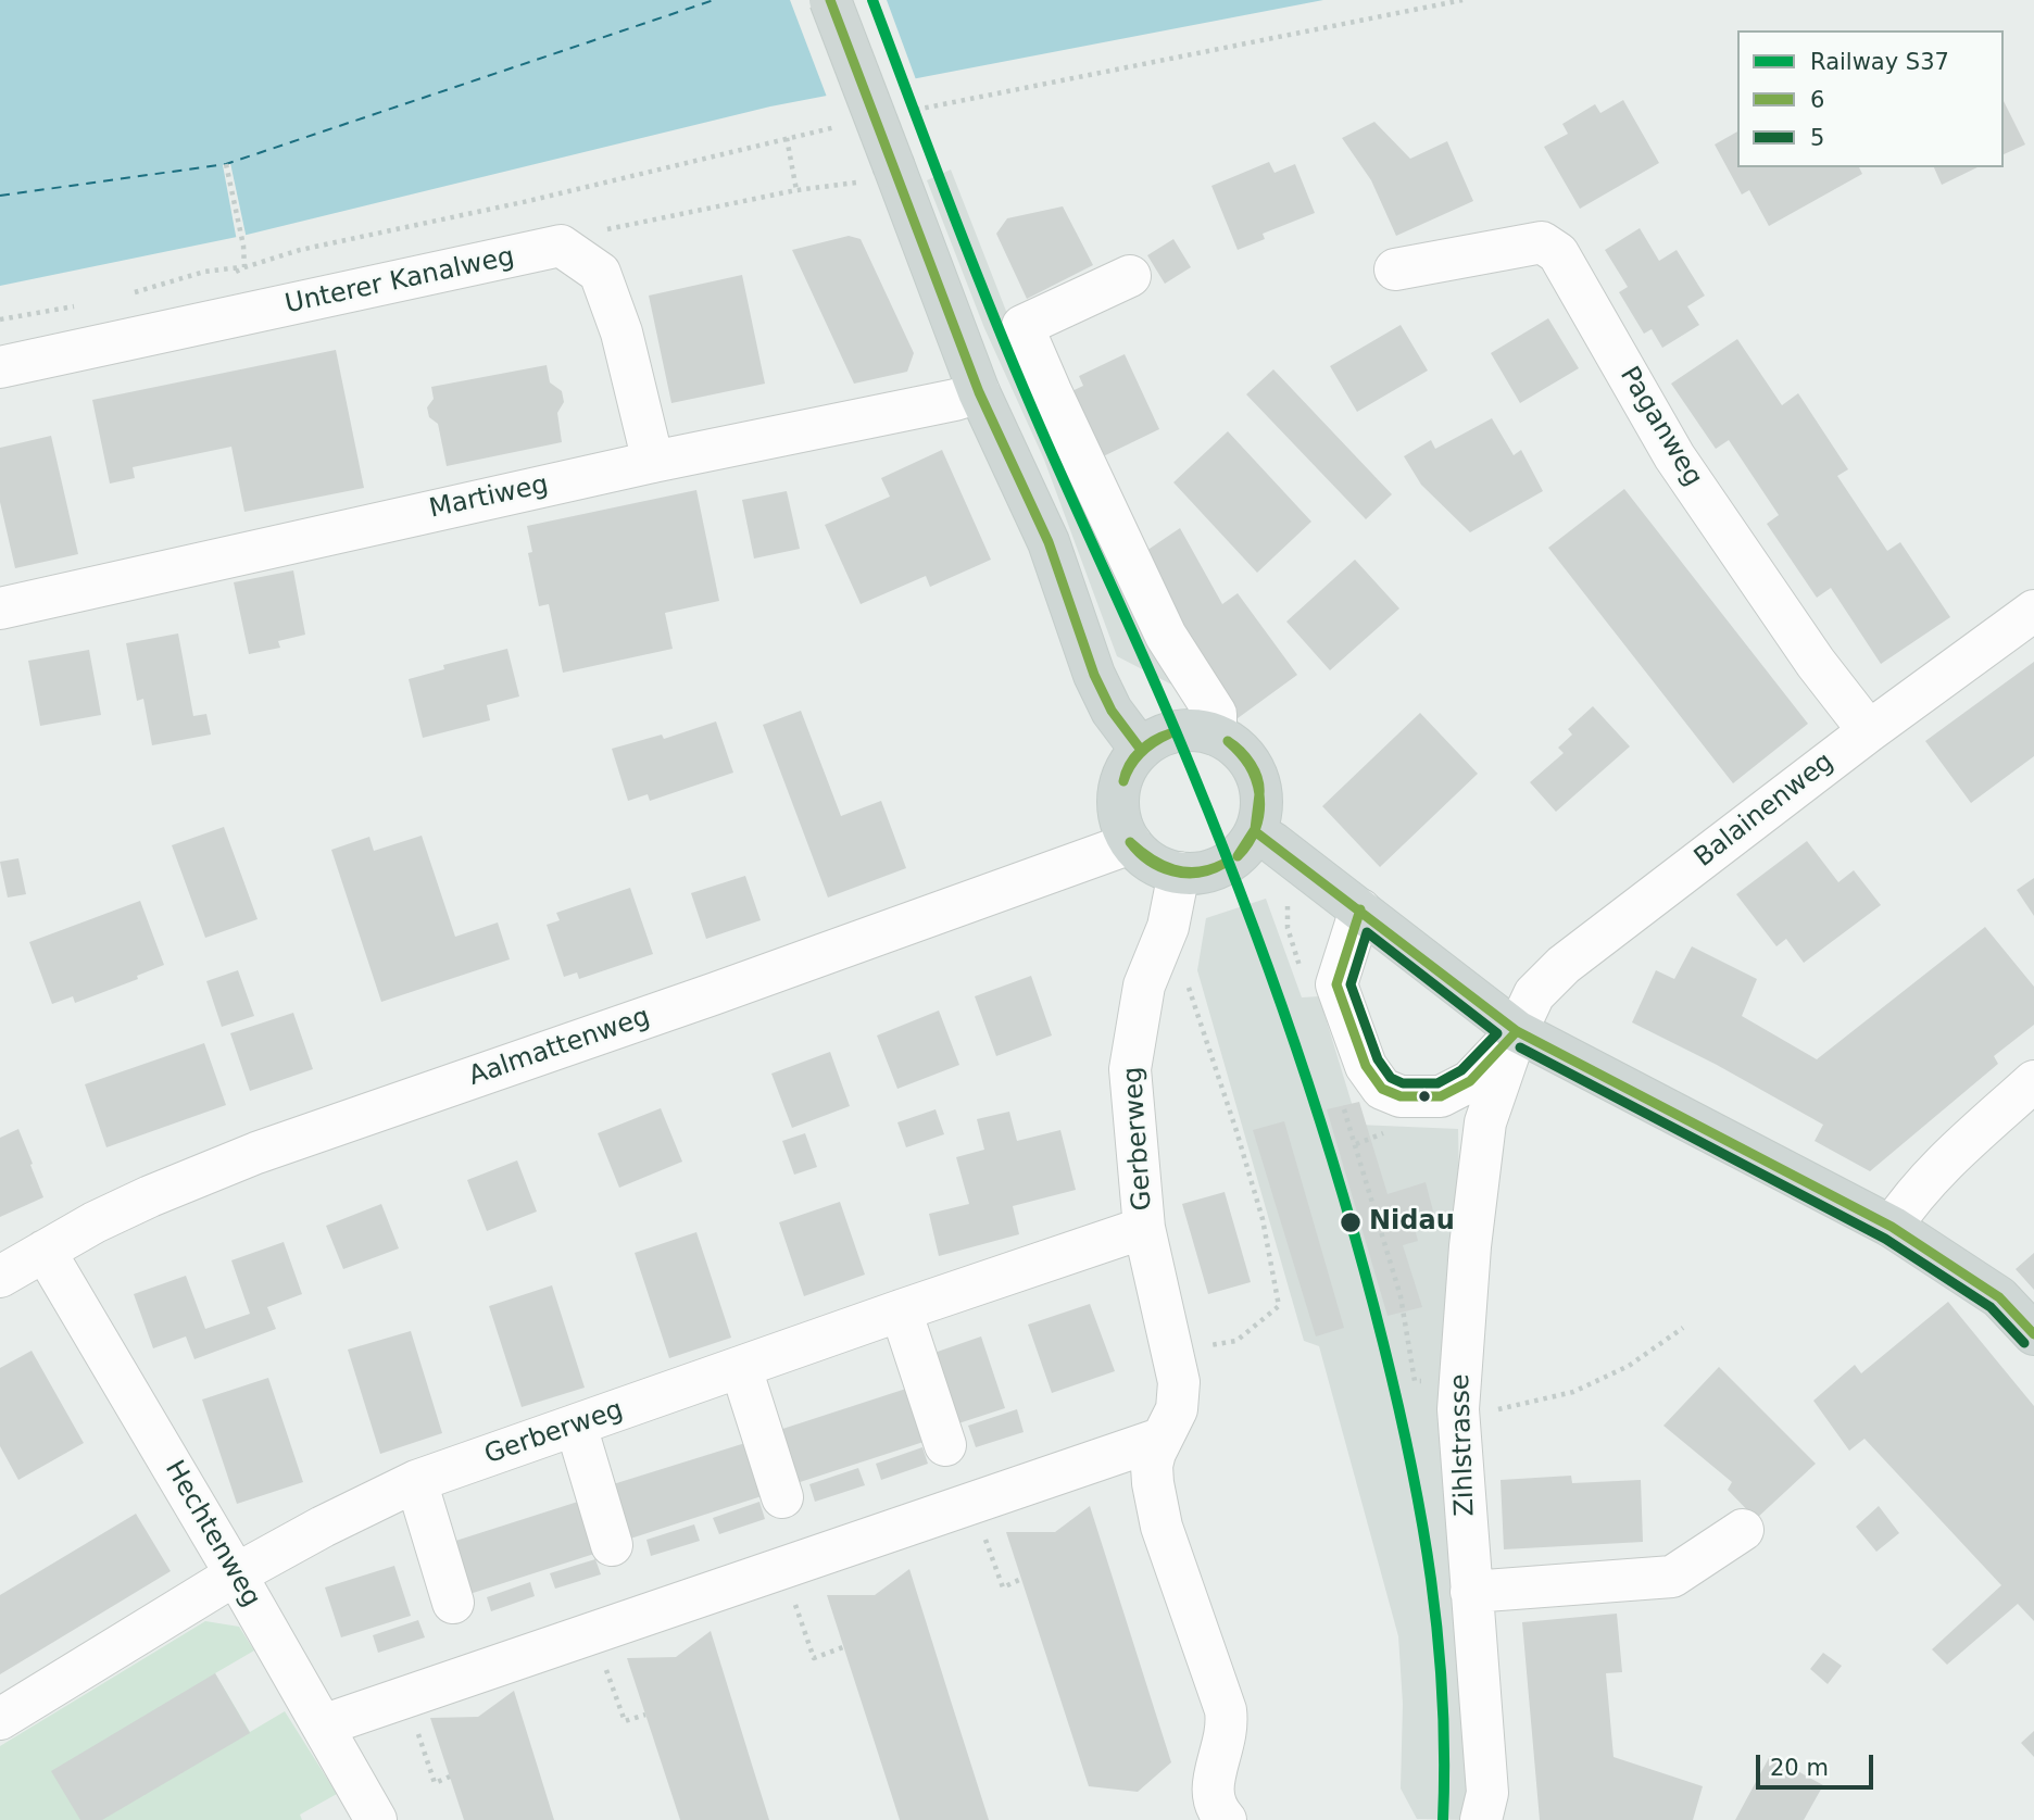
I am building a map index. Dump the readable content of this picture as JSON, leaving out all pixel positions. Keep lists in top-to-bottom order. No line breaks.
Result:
{"streets":{"street":["Unterer Kanalweg","Paganweg","Martiweg","Balainenweg","Aalmattenweg","Gerberweg","Zihlstrasse","Hechtenweg"]},"crossings":[["Paganweg","Balainenweg"],["Balainenweg","Zihlstrasse"],["Aalmattenweg","Gerberweg"],["Aalmattenweg","Hechtenweg"],["Gerberweg","Hechtenweg"]],"places":["Nidau"],"lines":["rail line S37","transit line 6","transit line 5"],"legend":["Railway S37","6","5"],"scale_bar":"20 m"}
